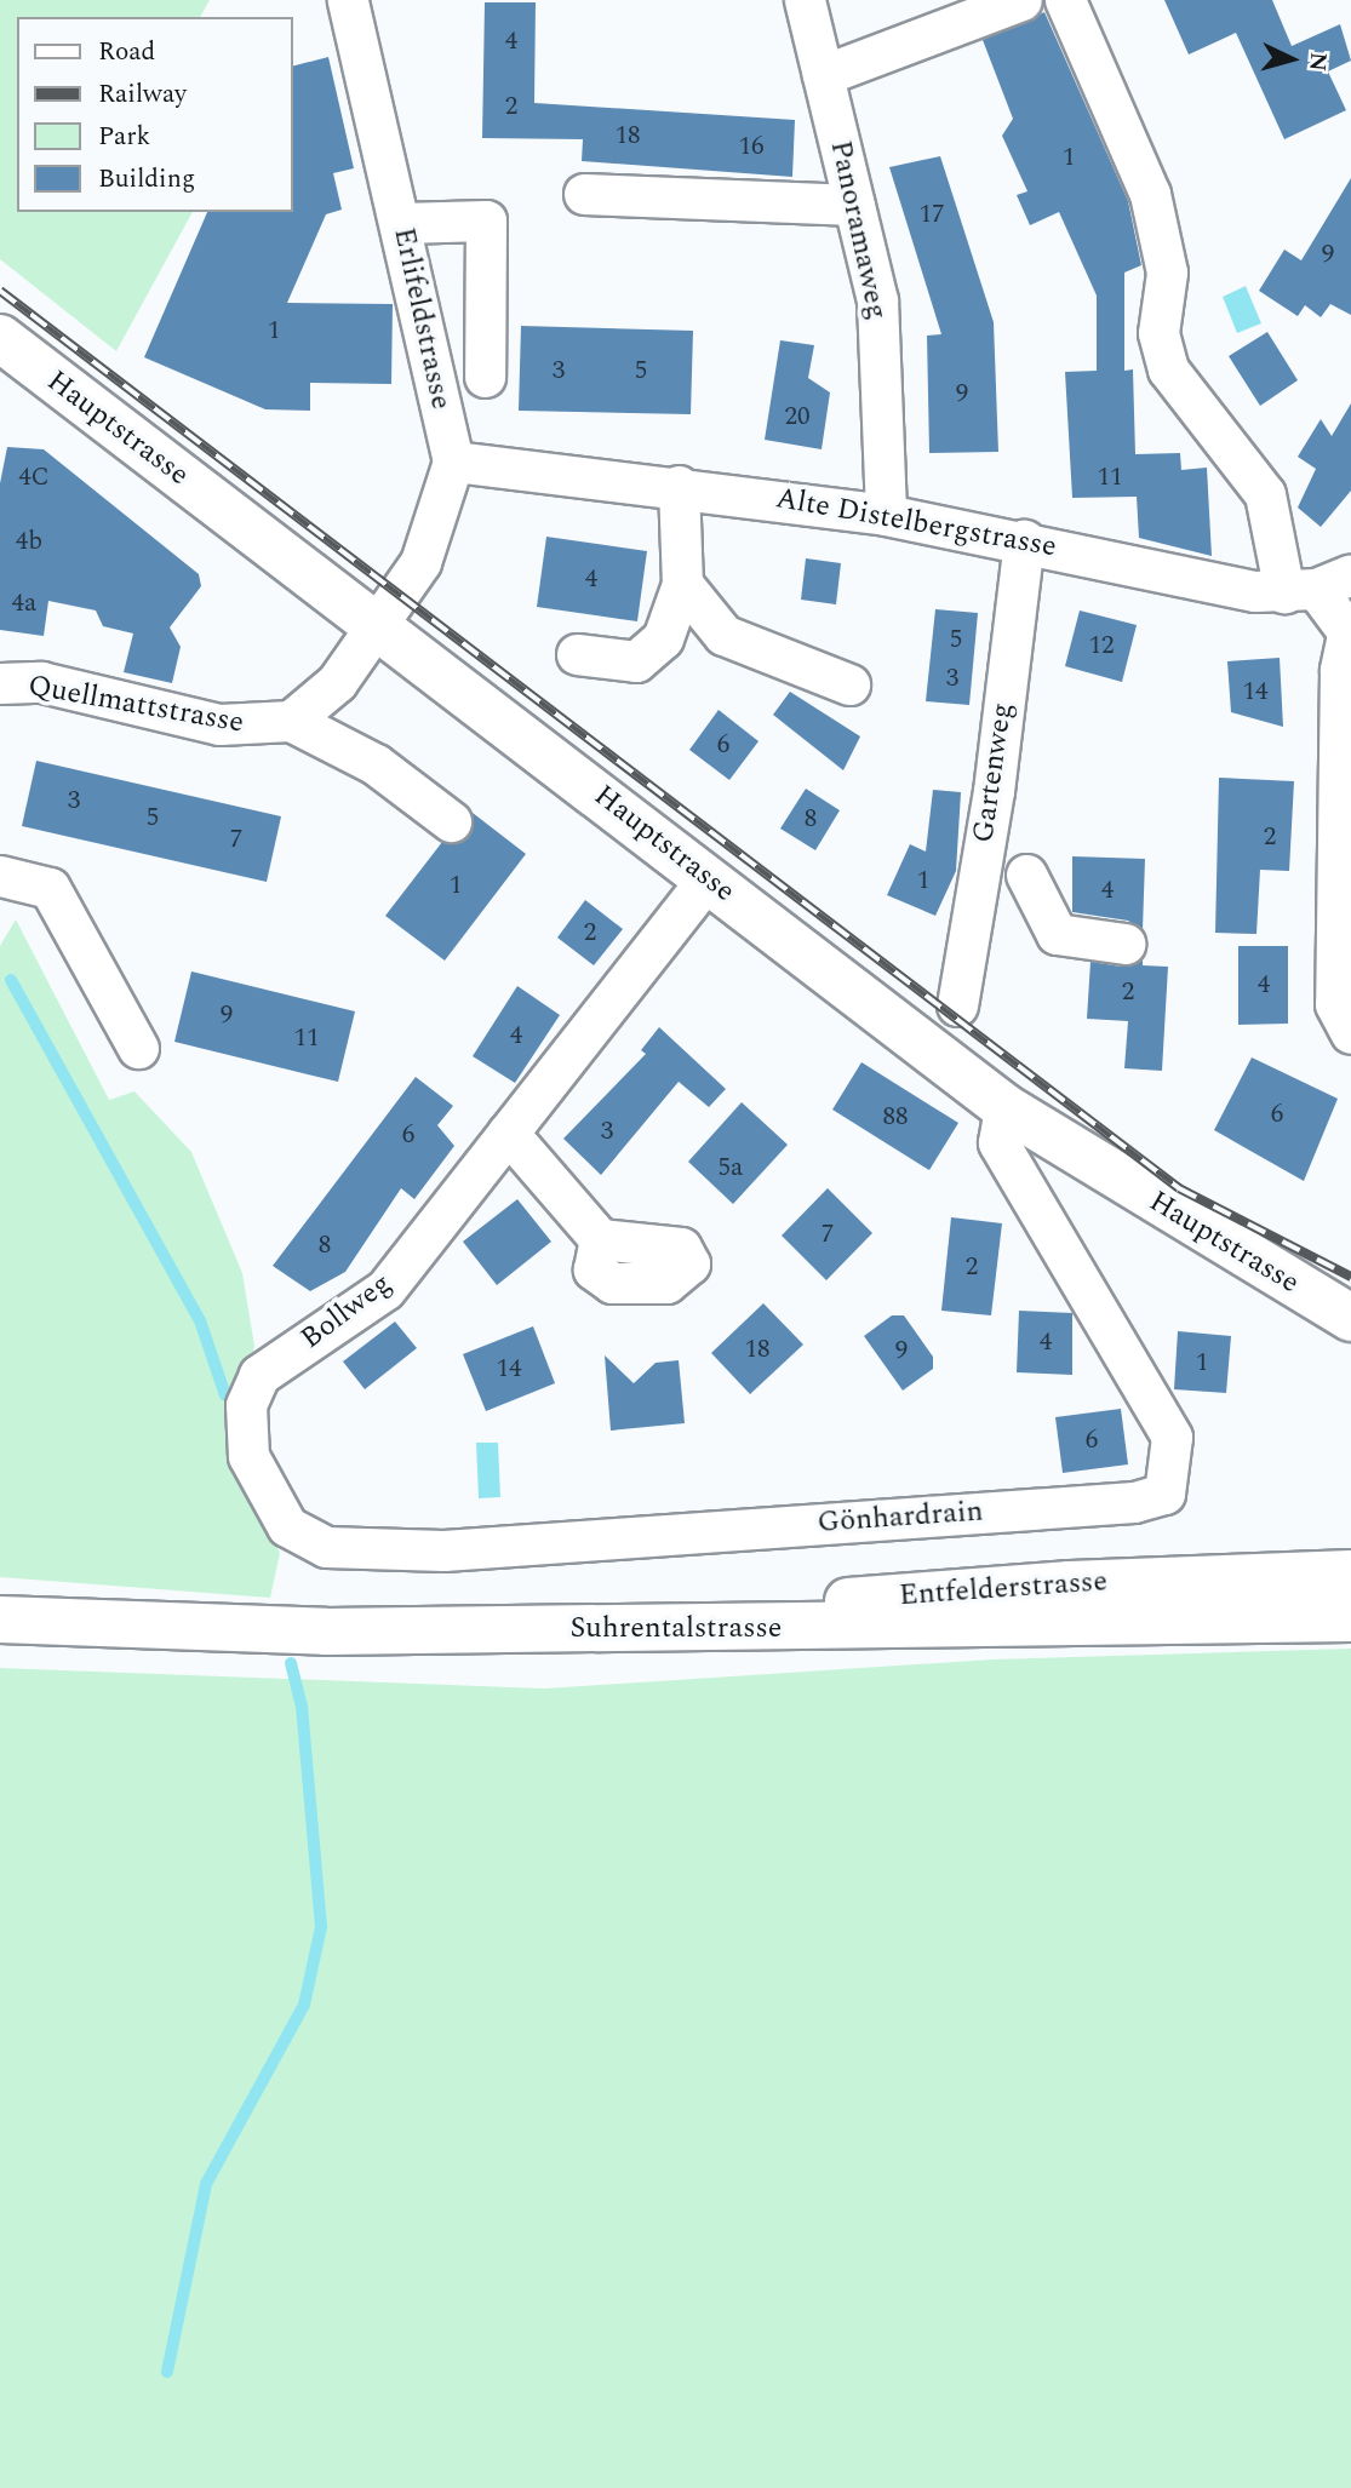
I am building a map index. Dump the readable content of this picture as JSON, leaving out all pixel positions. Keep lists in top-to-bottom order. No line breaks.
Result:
{"streets":{"main road":["Hauptstrasse","Entfelderstrasse","Suhrentalstrasse"],"street":["Panoramaweg","Erlifeldstrasse","Alte Distelbergstrasse","Quellmattstrasse","Gartenweg","Bollweg","Gönhardrain"]},"crossings":[["Panoramaweg","Alte Distelbergstrasse"],["Erlifeldstrasse","Alte Distelbergstrasse"],["Hauptstrasse","Bollweg"],["Hauptstrasse","Gönhardrain"],["Alte Distelbergstrasse","Gartenweg"],["Bollweg","Gönhardrain"],["Entfelderstrasse","Suhrentalstrasse"]],"house_numbers":["4","2","18","16","1","17","9","1","3","5","9","20","4C","11","4b","4","4a","5","12","3","14","6","3","5","8","2","7","1","1","4","2","4","2","9","4","11","6","88","3","6","5a","7","8","2","4","18","9","1","14","6"],"legend":["Road","Railway","Park","Building"],"north":"right"}
